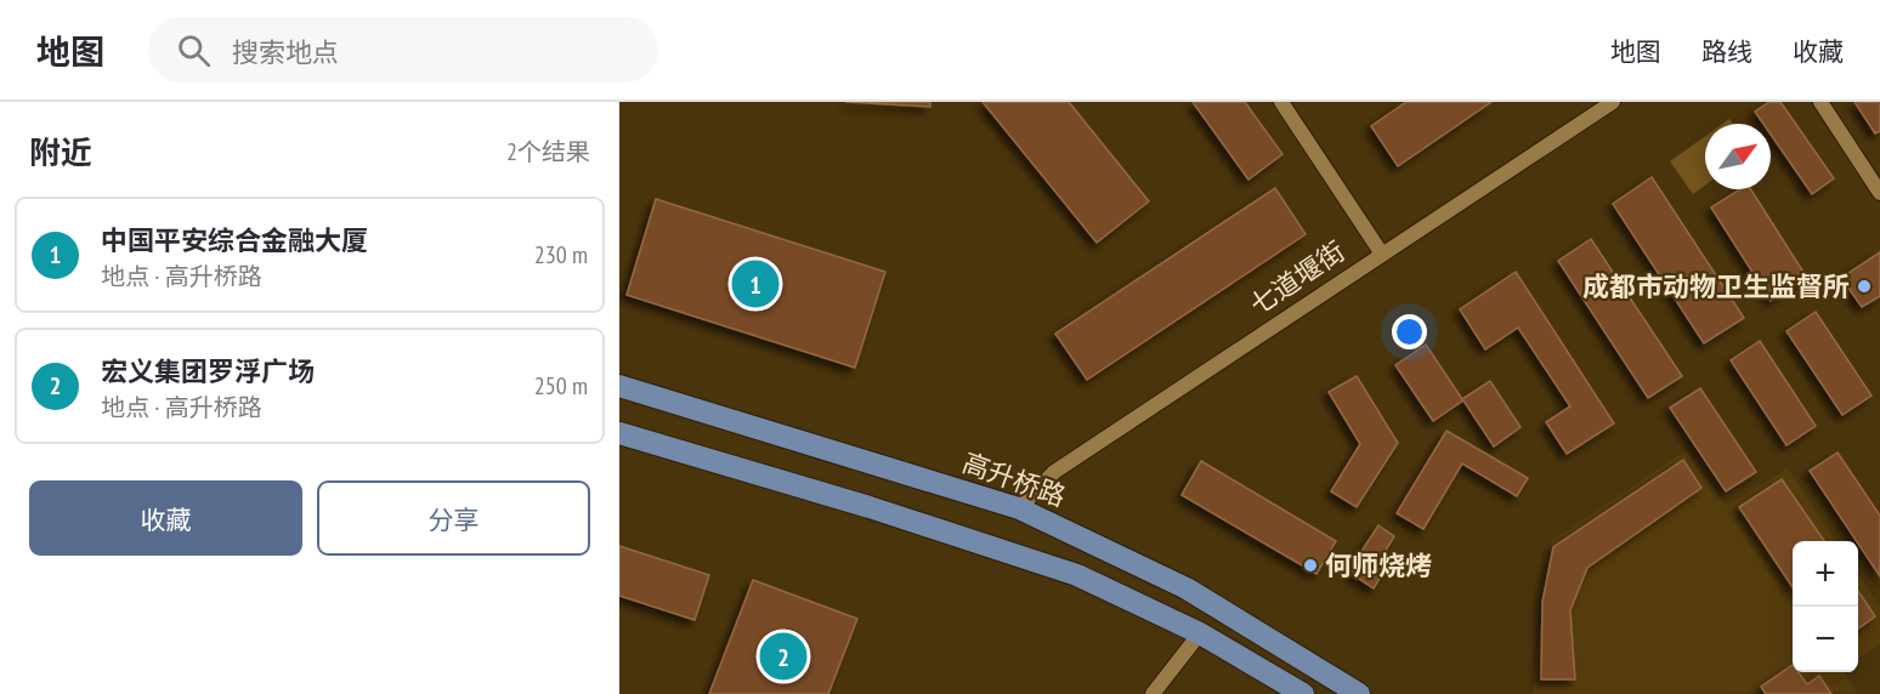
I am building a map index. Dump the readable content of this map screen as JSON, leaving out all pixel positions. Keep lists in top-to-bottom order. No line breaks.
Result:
{"streets":{"main road":["高升桥路"],"street":["七道堰街"]},"crossings":[["七道堰街","高升桥路"]],"places":["成都市动物卫生监督所","何师烧烤"],"north":"top right","page":{"header":"地图","search":"搜索地点","nav":["地图","路线","收藏"],"heading":["附近","2个结果"],"list":[{"mark":"1","name":"中国平安综合金融大厦","note":"地点 · 高升桥路","value":"230 m"},{"mark":"2","name":"宏义集团罗浮广场","note":"地点 · 高升桥路","value":"250 m"}],"pins":["1","2"],"buttons":["收藏","分享"],"map_buttons":["+","−"]}}
